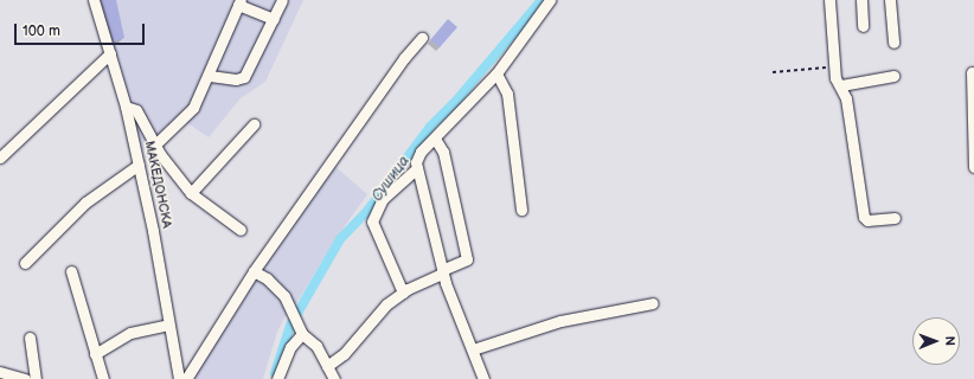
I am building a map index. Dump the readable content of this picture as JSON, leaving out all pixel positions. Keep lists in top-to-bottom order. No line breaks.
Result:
{"streets":{"street":["МАКЕДОНСКА"]},"water":["Сушица"],"scale_bar":"100 m","north":"right"}
